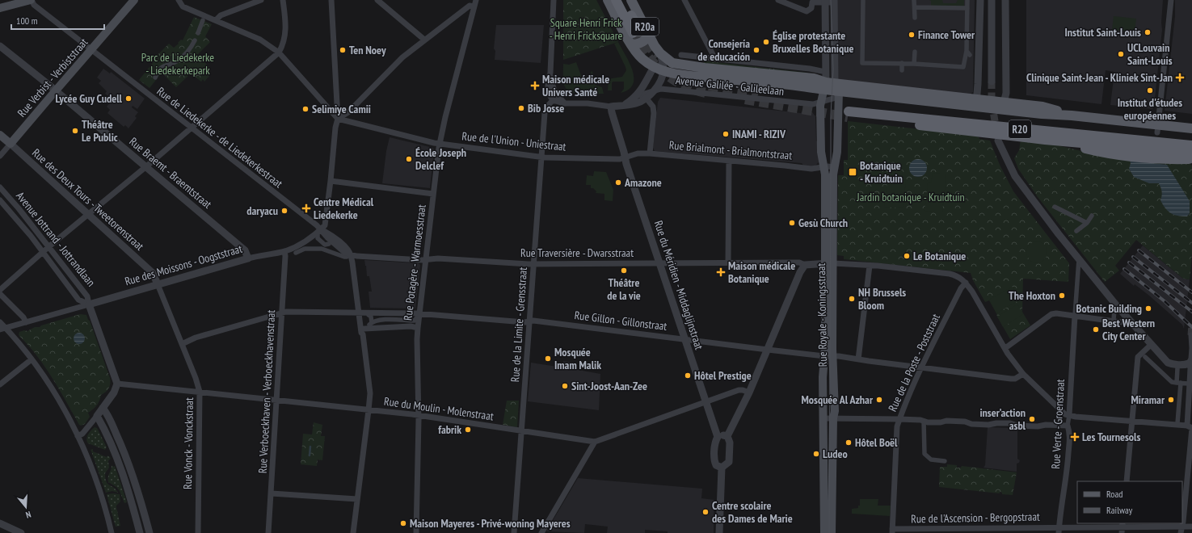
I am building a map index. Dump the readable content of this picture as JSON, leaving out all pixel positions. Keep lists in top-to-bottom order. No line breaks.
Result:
{"streets":{"highway":["R20"],"main road":["R20a","Rue Verbist - Verbiststraat","Rue des Deux Tours - Tweetorenstraat","Rue Royale - Koningsstraat"],"street":["Avenue Galilée - Galileelaan","Rue de Liedekerke - de Liedekerkestraat","Rue de l'Union - Uniestraat","Rue Brialmont - Brialmontstraat","Rue Braemt - Braemtstraat","Avenue Jottrand - Jottrandlaan","Rue Traversière - Dwarsstraat","Rue Potagère - Warmoesstraat","Rue des Moissons - Oogststraat","Rue du Méridien - Middaglijnstraat","Rue Gillon - Gillonstraat","Rue de la Limite - Grensstraat","Rue de la Poste - Poststraat","Rue Verboeckhaven - Verboeckhavenstraat","Rue du Moulin - Molenstraat","Rue Verte - Groenstraat","Rue Vonck - Vonckstraat","Rue de l'Ascension - Bergopstraat"]},"crossings":[["Rue Verbist - Verbiststraat","Rue de Liedekerke - de Liedekerkestraat"],["Rue Verbist - Verbiststraat","Rue Braemt - Braemtstraat"],["Rue Verbist - Verbiststraat","Rue des Deux Tours - Tweetorenstraat"],["Avenue Galilée - Galileelaan","Rue Royale - Koningsstraat"],["Rue de Liedekerke - de Liedekerkestraat","Rue Traversière - Dwarsstraat"],["Rue de Liedekerke - de Liedekerkestraat","Rue des Moissons - Oogststraat"],["Rue de l'Union - Uniestraat","Rue Brialmont - Brialmontstraat"],["Rue de l'Union - Uniestraat","Rue Potagère - Warmoesstraat"],["Rue de l'Union - Uniestraat","Rue du Méridien - Middaglijnstraat"],["Rue de l'Union - Uniestraat","Rue de la Limite - Grensstraat"],["Rue Brialmont - Brialmontstraat","Rue du Méridien - Middaglijnstraat"],["Rue Brialmont - Brialmontstraat","Rue Royale - Koningsstraat"],["Rue Braemt - Braemtstraat","Rue des Moissons - Oogststraat"],["Rue des Deux Tours - Tweetorenstraat","Rue des Moissons - Oogststraat"],["Rue des Deux Tours - Tweetorenstraat","Rue Vonck - Vonckstraat"],["Avenue Jottrand - Jottrandlaan","Rue des Moissons - Oogststraat"],["Rue Traversière - Dwarsstraat","Rue Potagère - Warmoesstraat"],["Rue Traversière - Dwarsstraat","Rue du Méridien - Middaglijnstraat"],["Rue Traversière - Dwarsstraat","Rue de la Limite - Grensstraat"],["Rue Potagère - Warmoesstraat","Rue Gillon - Gillonstraat"],["Rue Potagère - Warmoesstraat","Rue du Moulin - Molenstraat"],["Rue des Moissons - Oogststraat","Rue Verboeckhaven - Verboeckhavenstraat"],["Rue des Moissons - Oogststraat","Rue Vonck - Vonckstraat"],["Rue du Méridien - Middaglijnstraat","Rue Gillon - Gillonstraat"],["Rue du Méridien - Middaglijnstraat","Rue du Moulin - Molenstraat"],["Rue Royale - Koningsstraat","Rue Gillon - Gillonstraat"],["Rue Gillon - Gillonstraat","Rue de la Limite - Grensstraat"],["Rue Gillon - Gillonstraat","Rue de la Poste - Poststraat"],["Rue de la Limite - Grensstraat","Rue du Moulin - Molenstraat"],["Rue de la Poste - Poststraat","Rue de l'Ascension - Bergopstraat"],["Rue Verboeckhaven - Verboeckhavenstraat","Rue du Moulin - Molenstraat"],["Rue du Moulin - Molenstraat","Rue Vonck - Vonckstraat"],["Rue Verte - Groenstraat","Rue de l'Ascension - Bergopstraat"]],"parks":["Square Henri Frick - Henri Fricksquare","Parc de Liedekerke - Liedekerkepark","Jardin botanique - Kruidtuin"],"places":{"other":["Institut Saint-Louis","Finance Tower","Église protestante Bruxelles Botanique","Ten Noey","Consejería de educación","UCLouvain Saint-Louis","Institut d'études européennes","Lycée Guy Cudell","Bib Josse","Selimiye Camii","Théâtre Le Public","INAMI - RIZIV","École Joseph Delclef","Amazone","daryacu","Gesù Church","Le Botanique","Théâtre de la vie","The Hoxton","NH Brussels Bloom","Botanic Building","Best Western City Center","Mosquée Imam Malik","Hôtel Prestige","Sint-Joost-Aan-Zee","Mosquée Al Azhar","Miramar","inser’action asbl","fabrik","Hôtel Boël","Ludeo","Centre scolaire des Dames de Marie","Maison Mayeres - Privé-woning Mayeres"],"health":["Clinique Saint-Jean - Kliniek Sint-Jan","Maison médicale Univers Santé","Centre Médical Liedekerke","Maison médicale Botanique","Les Tournesols"],"transit":["Botanique - Kruidtuin"]},"legend":["Road","Railway"],"scale_bar":"100 m","north":"bottom"}
